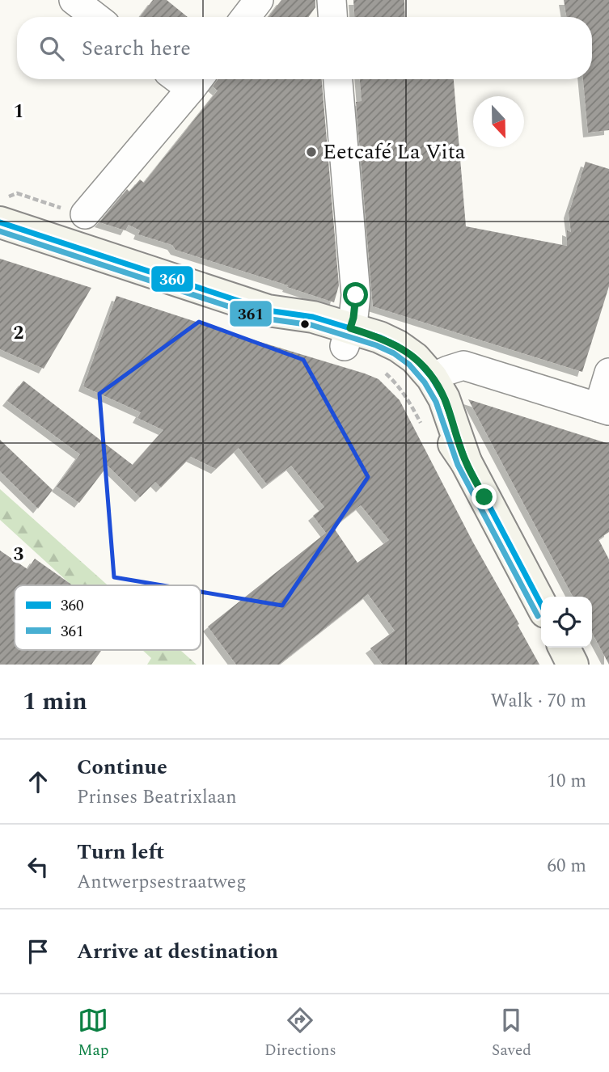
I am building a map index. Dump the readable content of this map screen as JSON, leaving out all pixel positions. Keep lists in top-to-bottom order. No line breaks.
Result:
{"places":["Eetcafé La Vita"],"lines":["transit line 360","transit line 361"],"legend":["360","361"],"north":"bottom","page":{"search":"Search here","heading":["1 min","Walk · 70 m"],"list":[["Continue","Prinses Beatrixlaan","10 m"],["Turn left","Antwerpsestraatweg","60 m"],"Arrive at destination"],"nav":["Map","Directions","Saved"]},"grid":{"rows":["1","2","3"]}}
